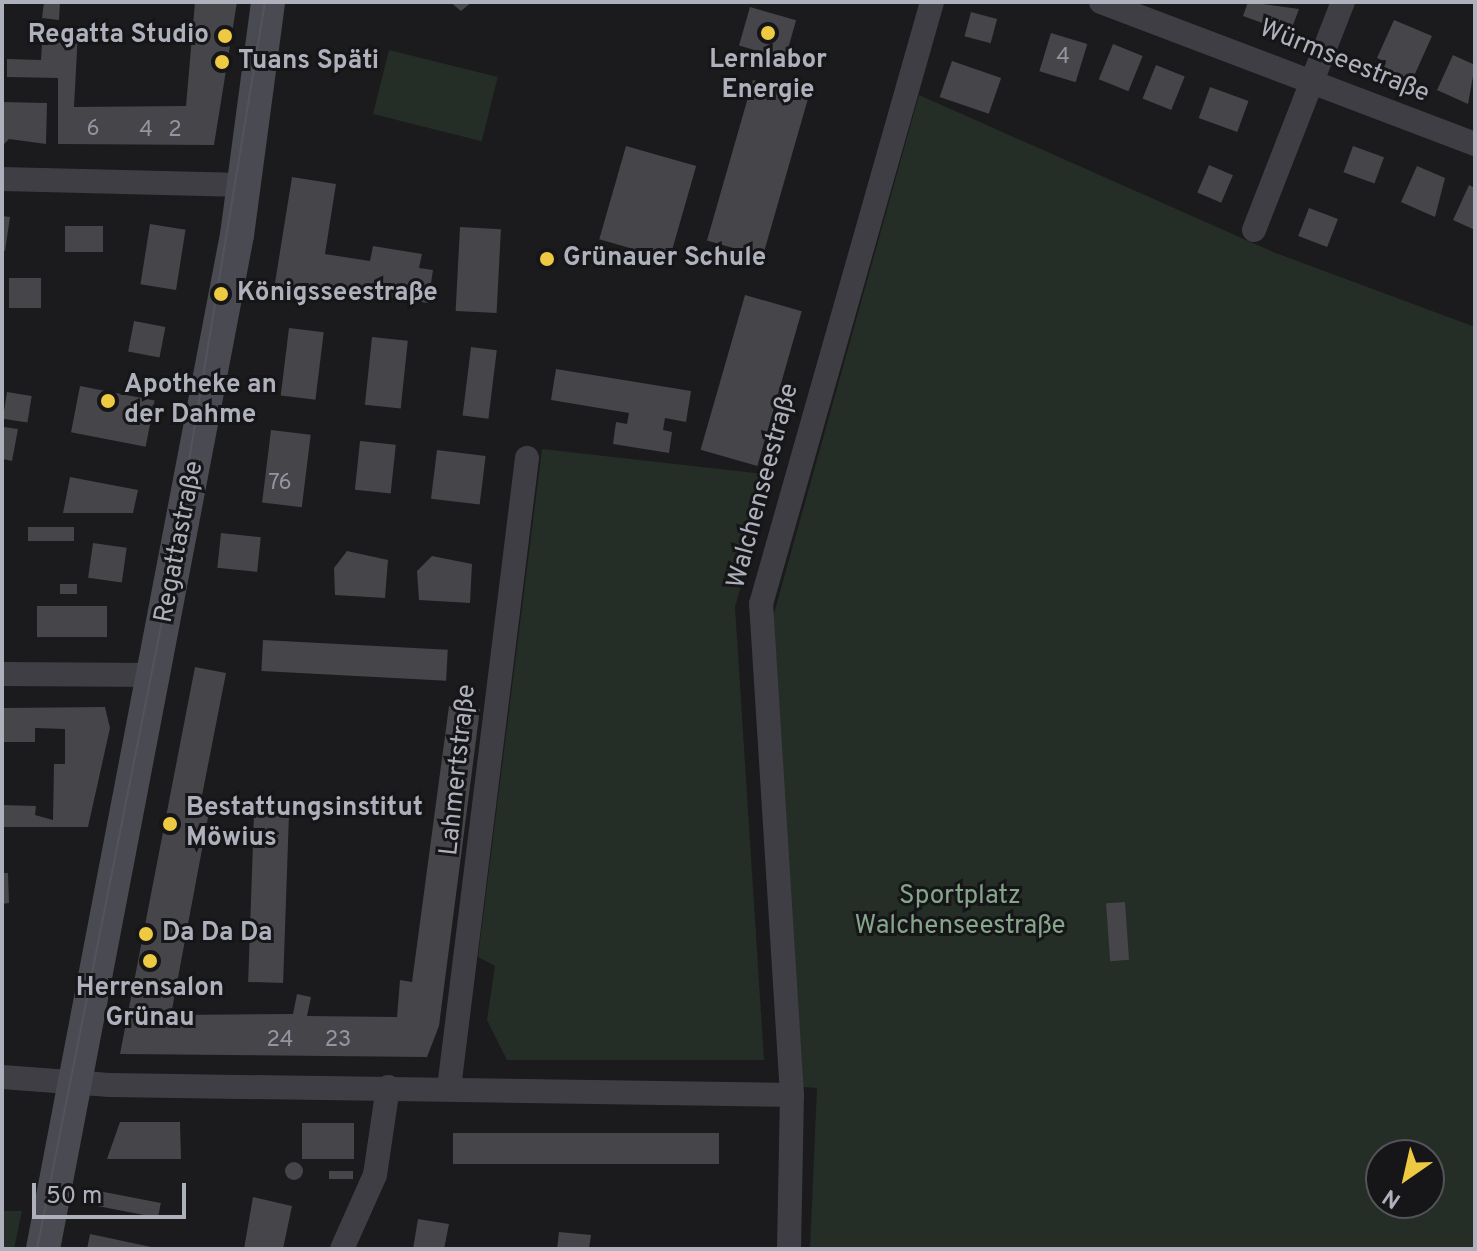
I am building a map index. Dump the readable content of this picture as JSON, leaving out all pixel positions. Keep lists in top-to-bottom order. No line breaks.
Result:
{"streets":{"main road":["Regattastraße"],"street":["Würmseestraße","Walchenseestraße","Lahmertstraße"]},"parks":["Sportplatz Walchenseestraße"],"places":["Lernlabor Energie","Regatta Studio","Tuans Späti","Grünauer Schule","Königsseestraße","Apotheke an der Dahme","Bestattungsinstitut Möwius","Da Da Da","Herrensalon Grünau"],"house_numbers":["4","6","4","2","76","24","23"],"scale_bar":"50 m","north":"bottom left"}
